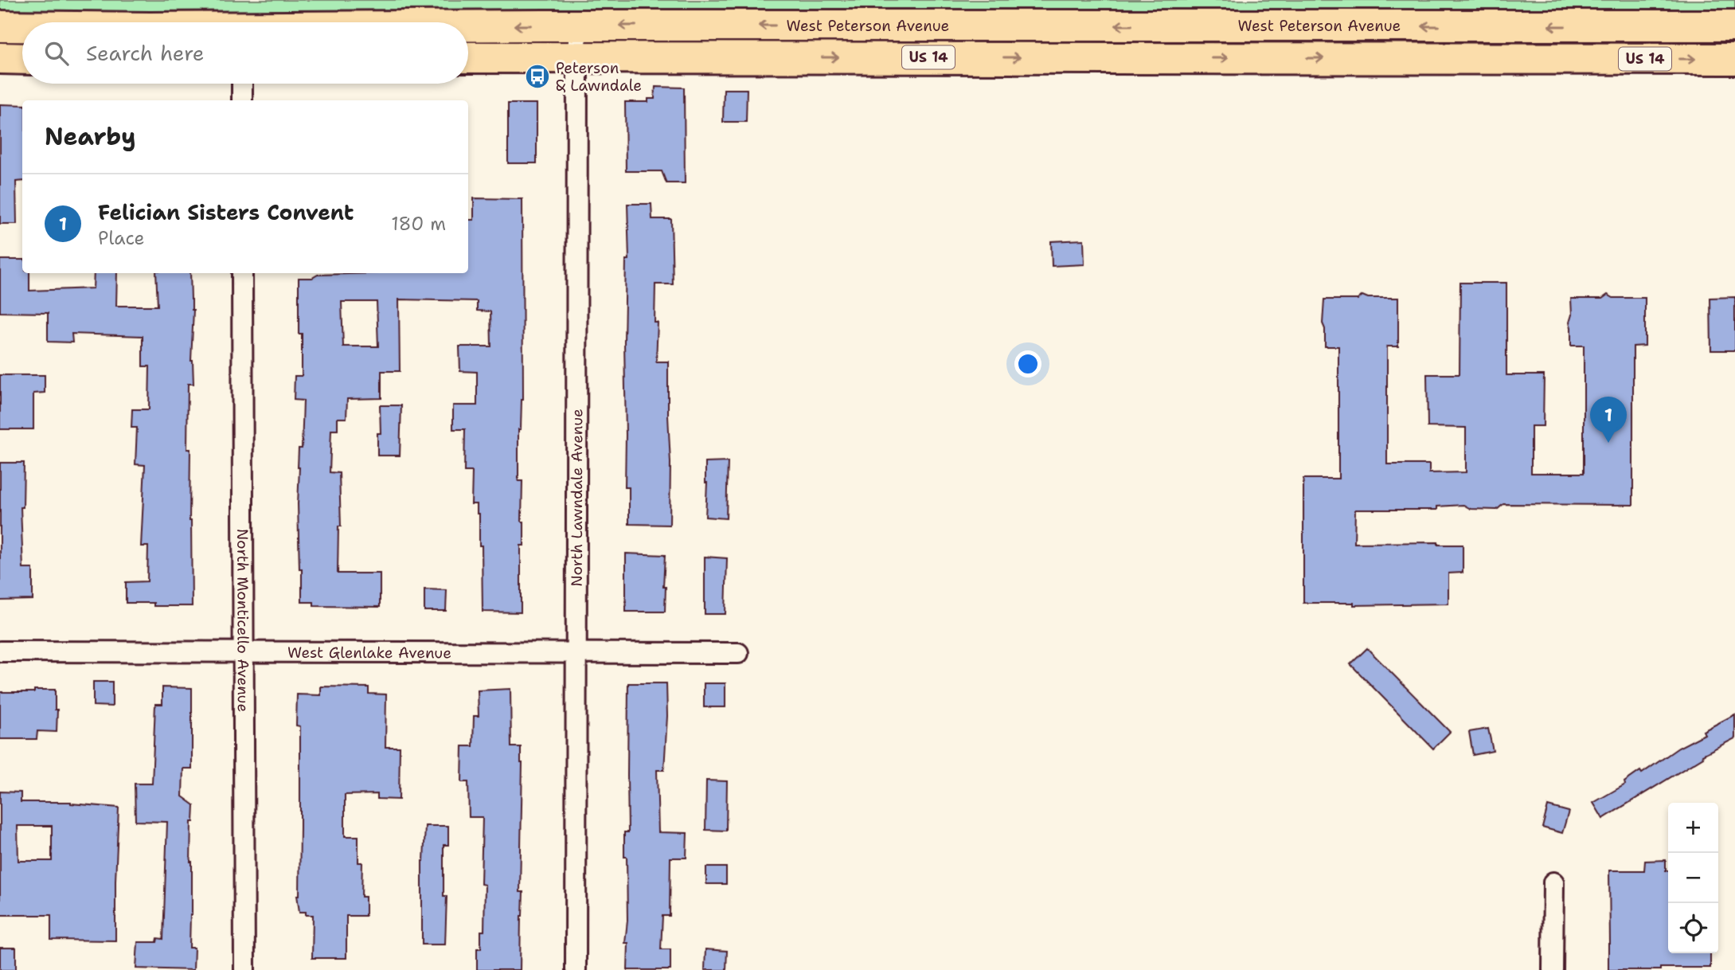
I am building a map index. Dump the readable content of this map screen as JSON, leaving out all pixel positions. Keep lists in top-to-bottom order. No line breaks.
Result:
{"streets":{"main road":["West Peterson Avenue","US 14"],"street":["North Lawndale Avenue","North Monticello Avenue","West Glenlake Avenue"]},"crossings":[["West Peterson Avenue","North Lawndale Avenue"],["North Lawndale Avenue","West Glenlake Avenue"],["North Monticello Avenue","West Glenlake Avenue"]],"places":{"bus stop":["Peterson & Lawndale"]},"page":{"search":"Search here","heading":"Nearby","list":[{"mark":"1","name":"Felician Sisters Convent","note":"Place","value":"180 m"}],"pins":"1","map_buttons":["+","−"]}}
